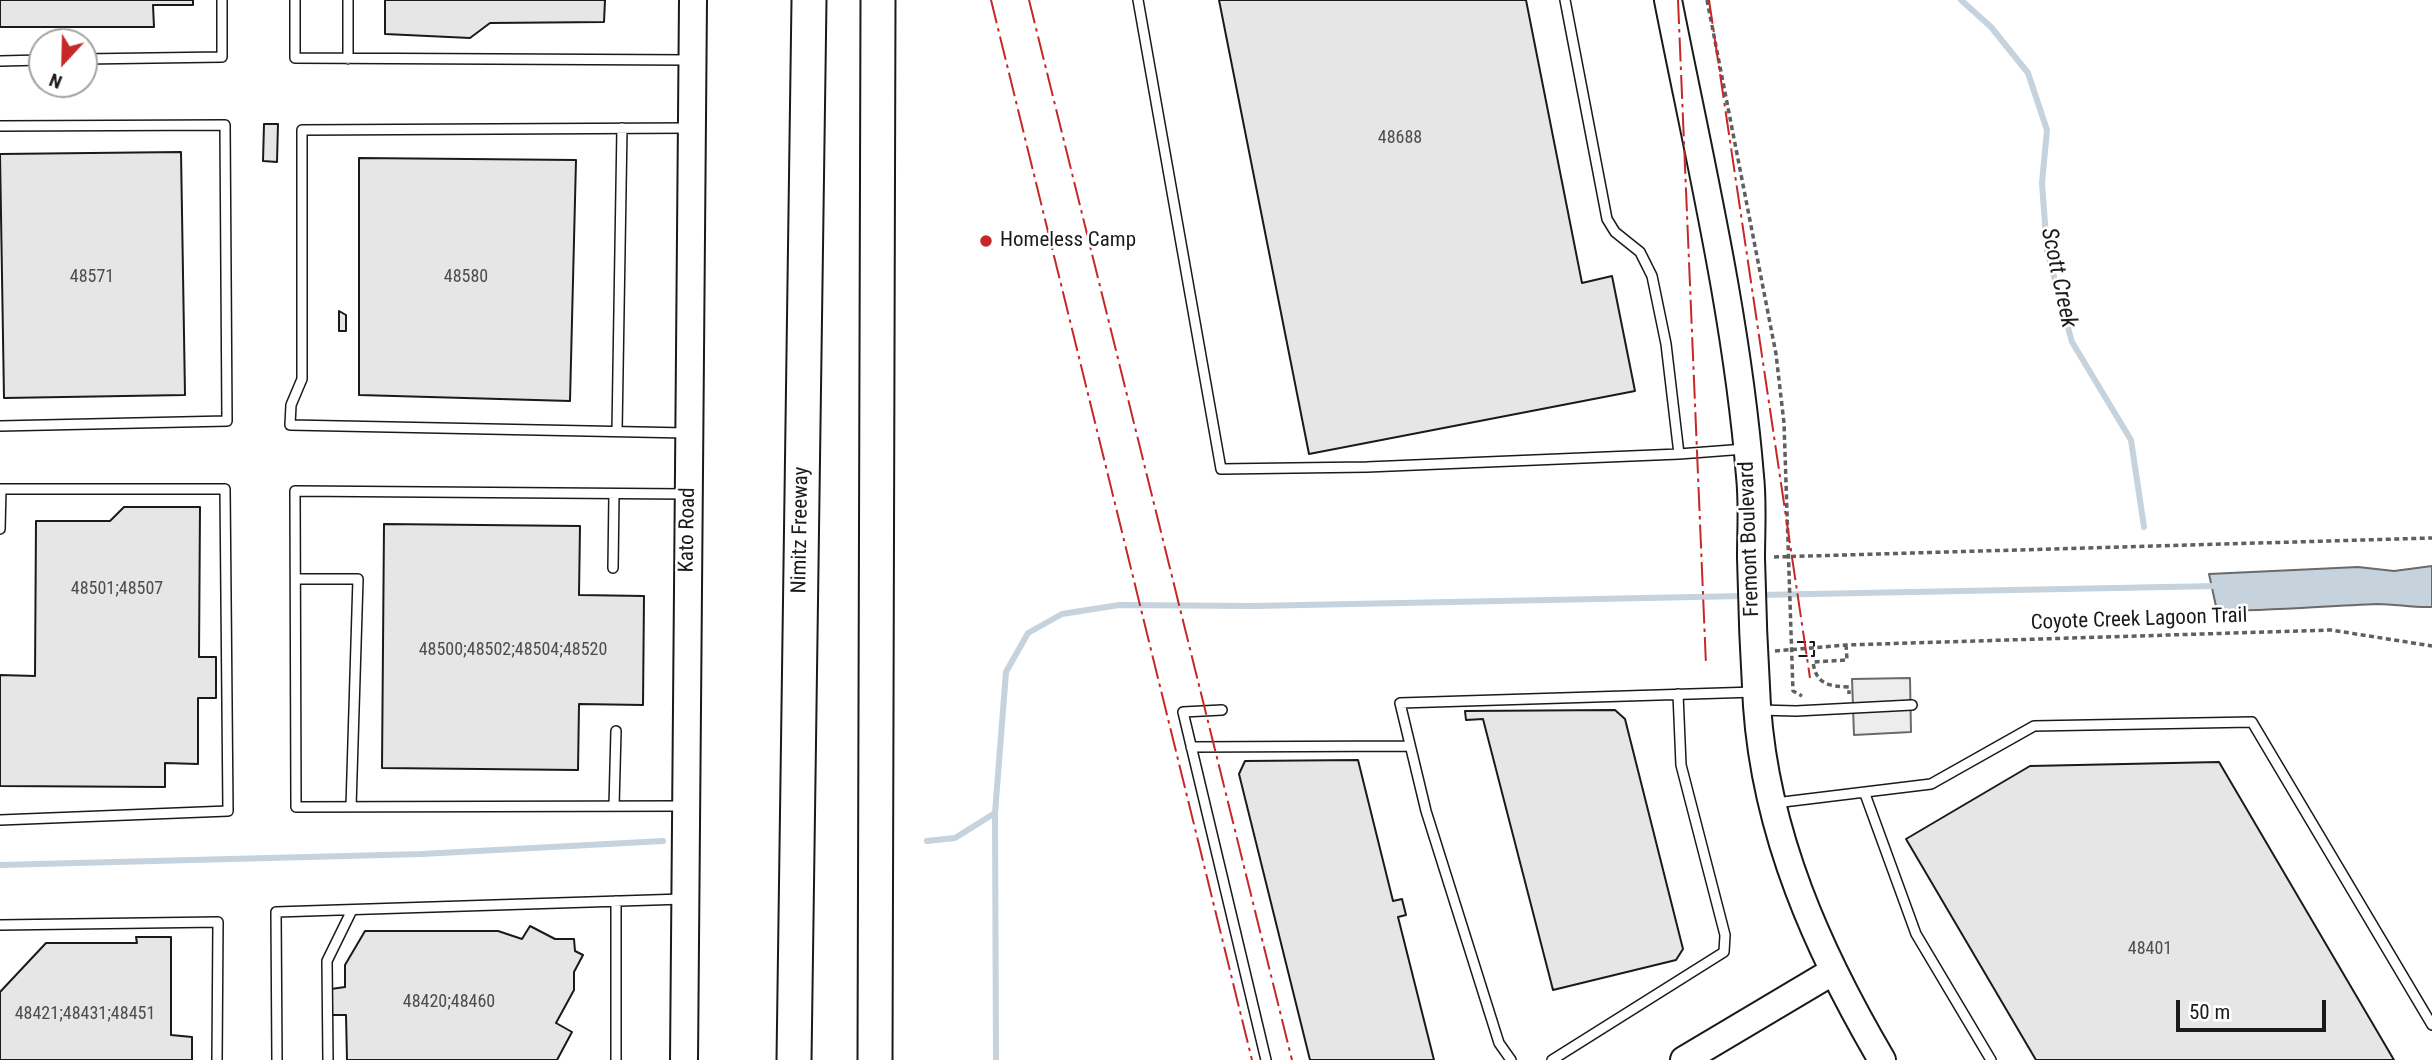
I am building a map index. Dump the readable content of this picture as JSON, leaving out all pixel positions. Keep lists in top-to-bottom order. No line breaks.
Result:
{"streets":{"highway":["Nimitz Freeway"],"street":["Kato Road","Fremont Boulevard"],"path":["Coyote Creek Lagoon Trail"]},"crossings":[["Fremont Boulevard","Coyote Creek Lagoon Trail"]],"water":["Scott Creek"],"places":["Homeless Camp"],"house_numbers":["48688","48571","48580","48501;48507","48500;48502;48504;48520","48401","48420;48460","48421;48431;48451"],"scale_bar":"50 m","north":"bottom"}
